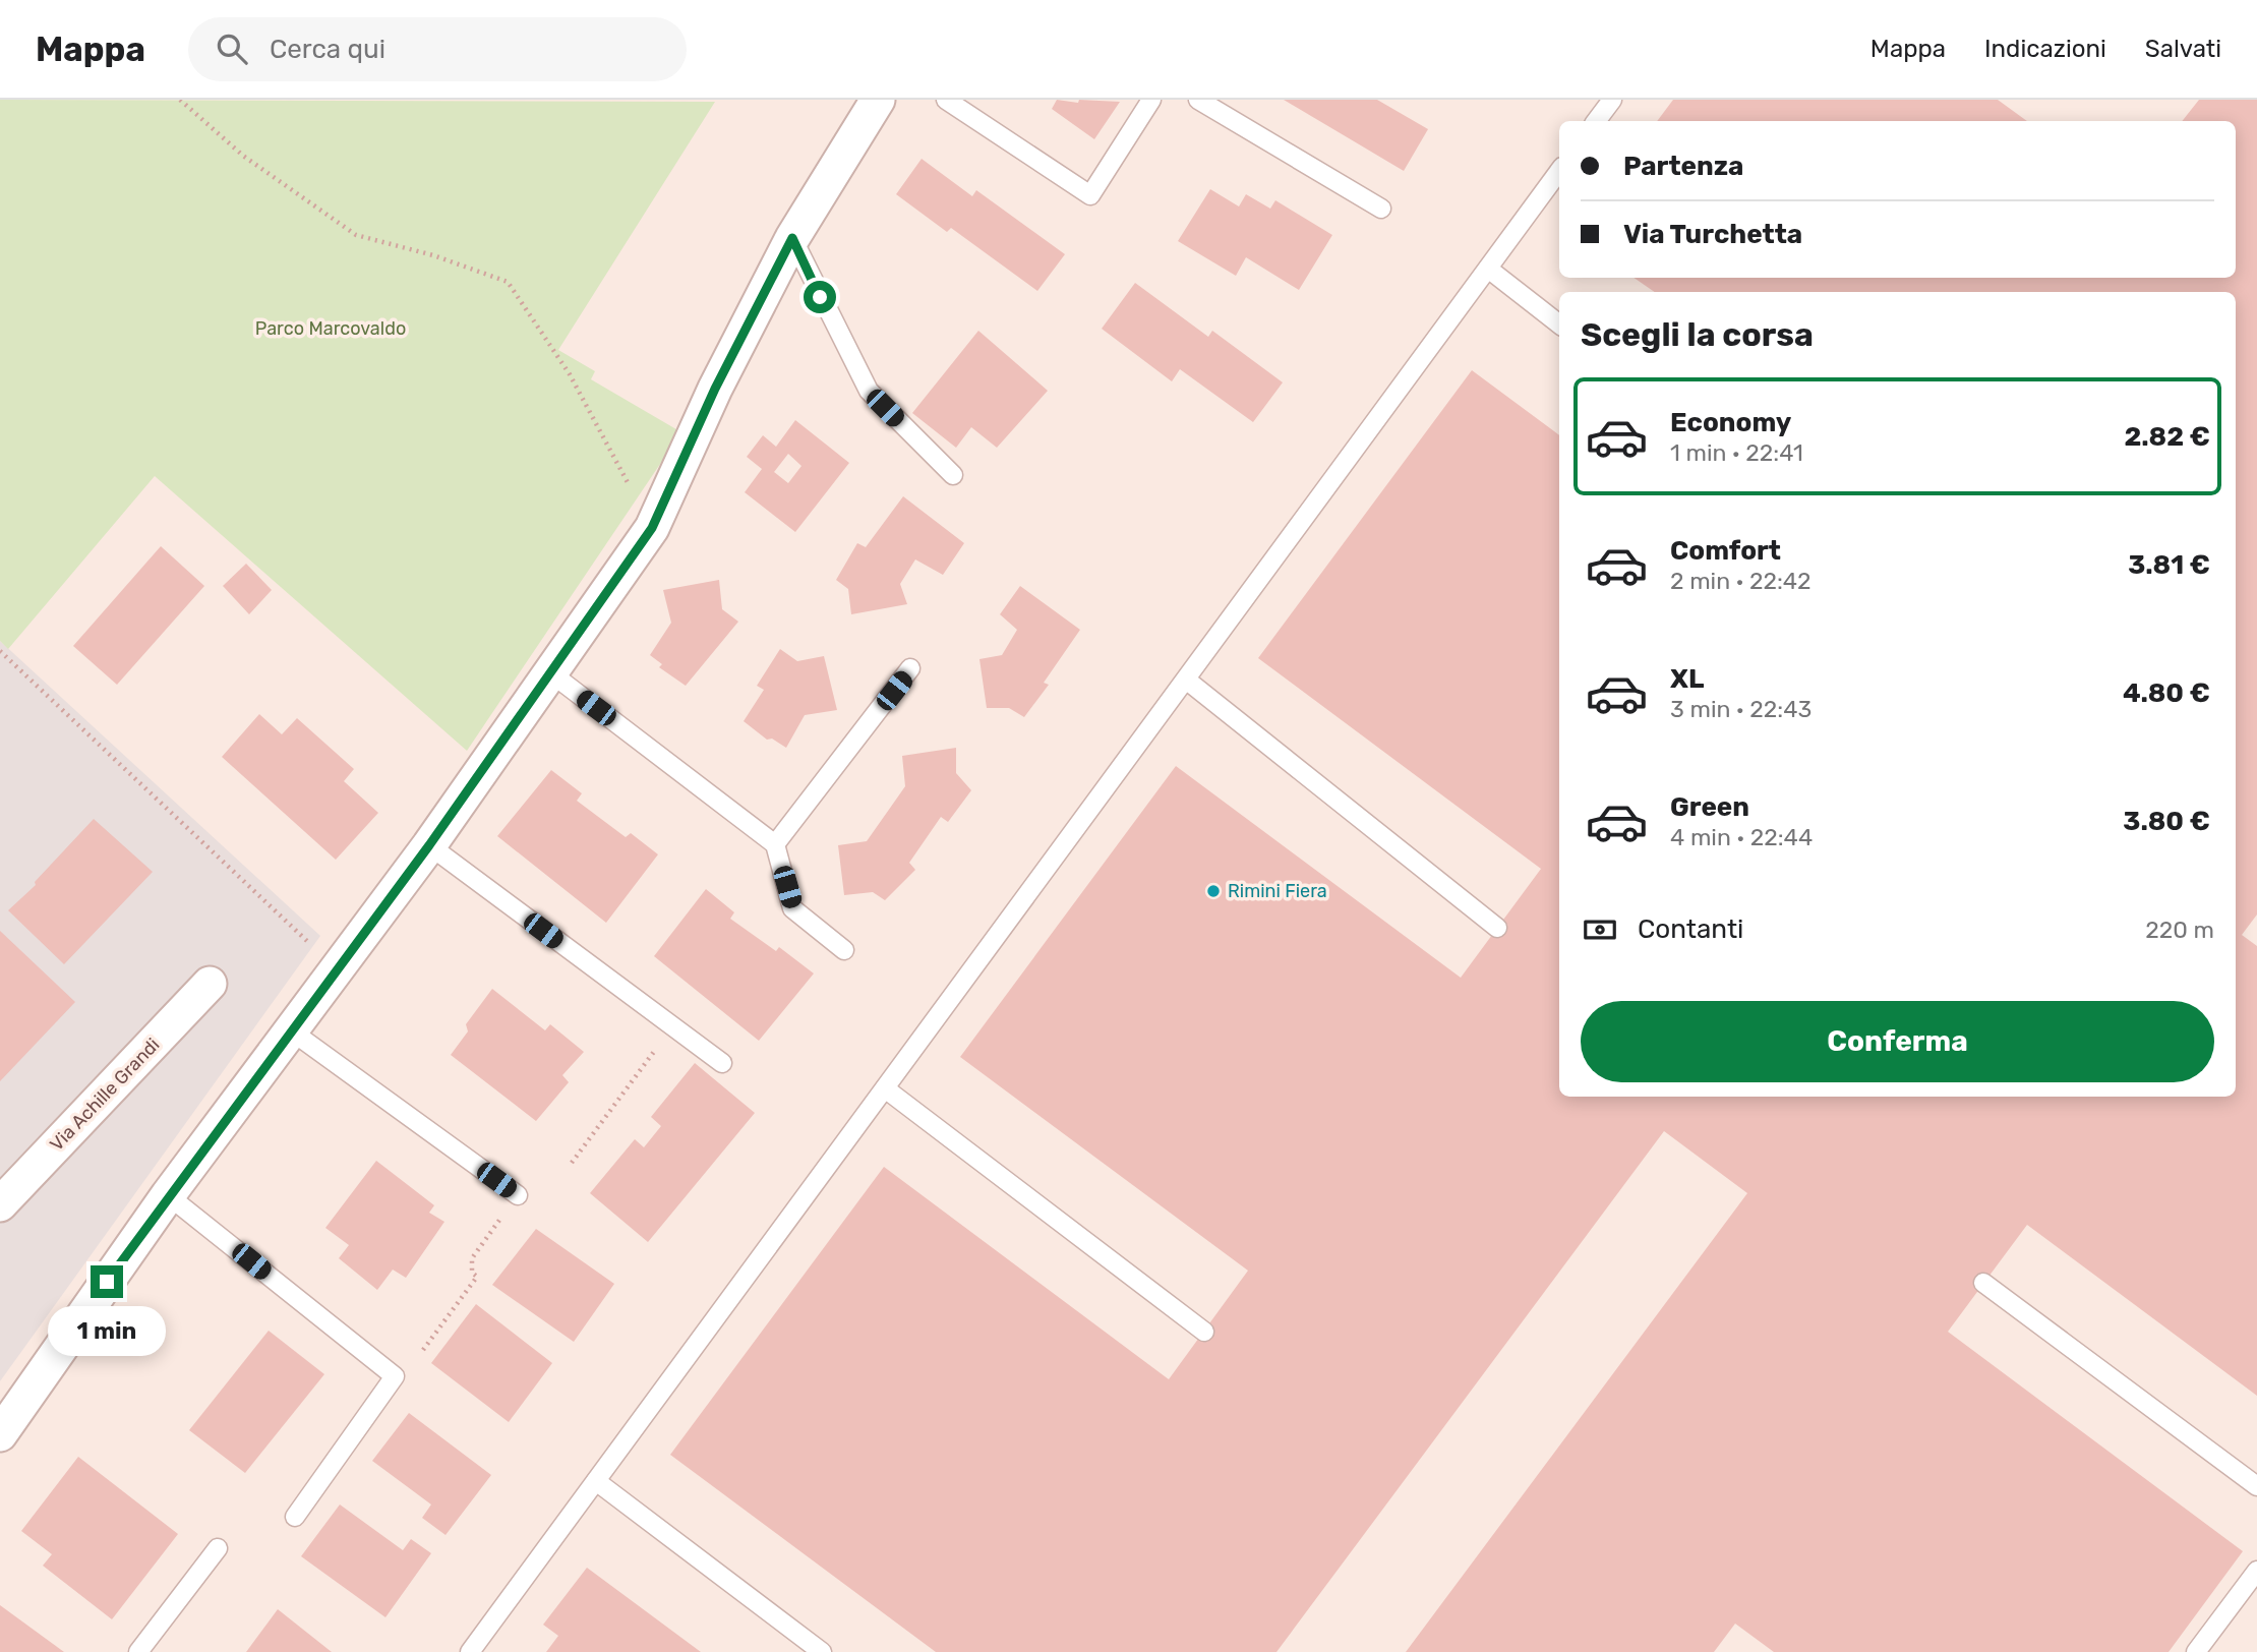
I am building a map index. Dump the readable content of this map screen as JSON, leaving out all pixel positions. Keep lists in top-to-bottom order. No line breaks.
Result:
{"streets":{"street":["Via Achille Grandi"]},"parks":["Parco Marcovaldo"],"places":["Rimini Fiera"],"page":{"header":"Mappa","search":"Cerca qui","nav":["Mappa","Indicazioni","Salvati"],"banner":["Partenza","Via Turchetta"],"heading":"Scegli la corsa","list":[{"name":"Economy","note":"1 min · 22:41","value":"2.82 €"},{"name":"Comfort","note":"2 min · 22:42","value":"3.81 €"},{"name":"XL","note":"3 min · 22:43","value":"4.80 €"},{"name":"Green","note":"4 min · 22:44","value":"3.80 €"}],"pay":["Contanti","220 m"],"buttons":"Conferma","bubble":"1 min"}}
